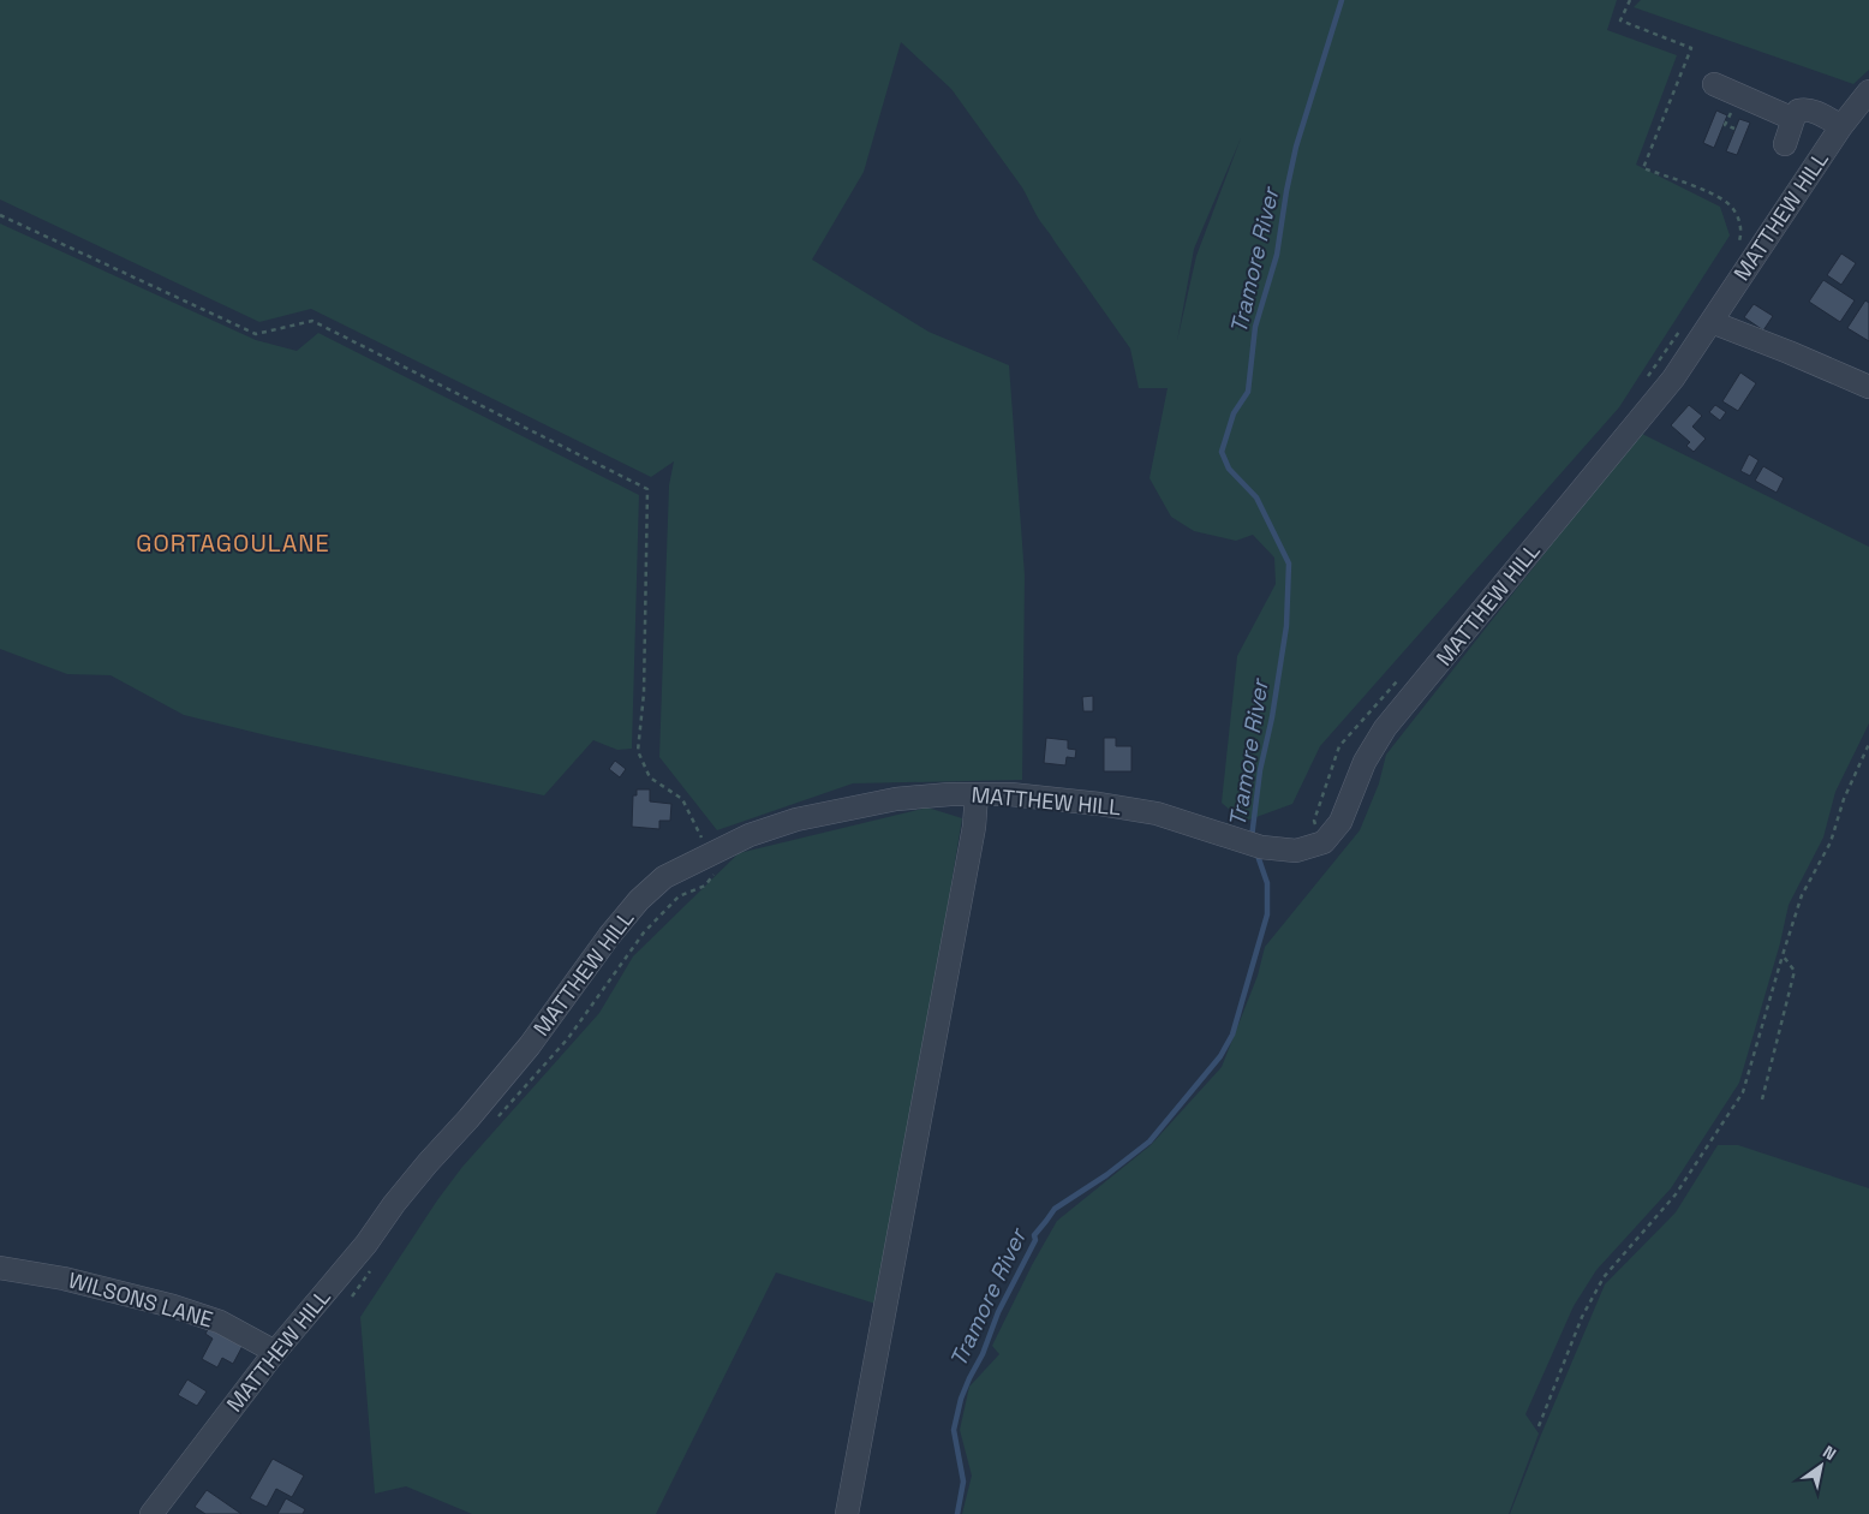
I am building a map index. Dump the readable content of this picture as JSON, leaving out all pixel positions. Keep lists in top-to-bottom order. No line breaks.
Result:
{"streets":{"street":["MATTHEW HILL","WILSONS LANE"]},"crossings":[["MATTHEW HILL","WILSONS LANE"]],"districts":["GORTAGOULANE"],"water":["Tramore River"],"north":"top right"}
